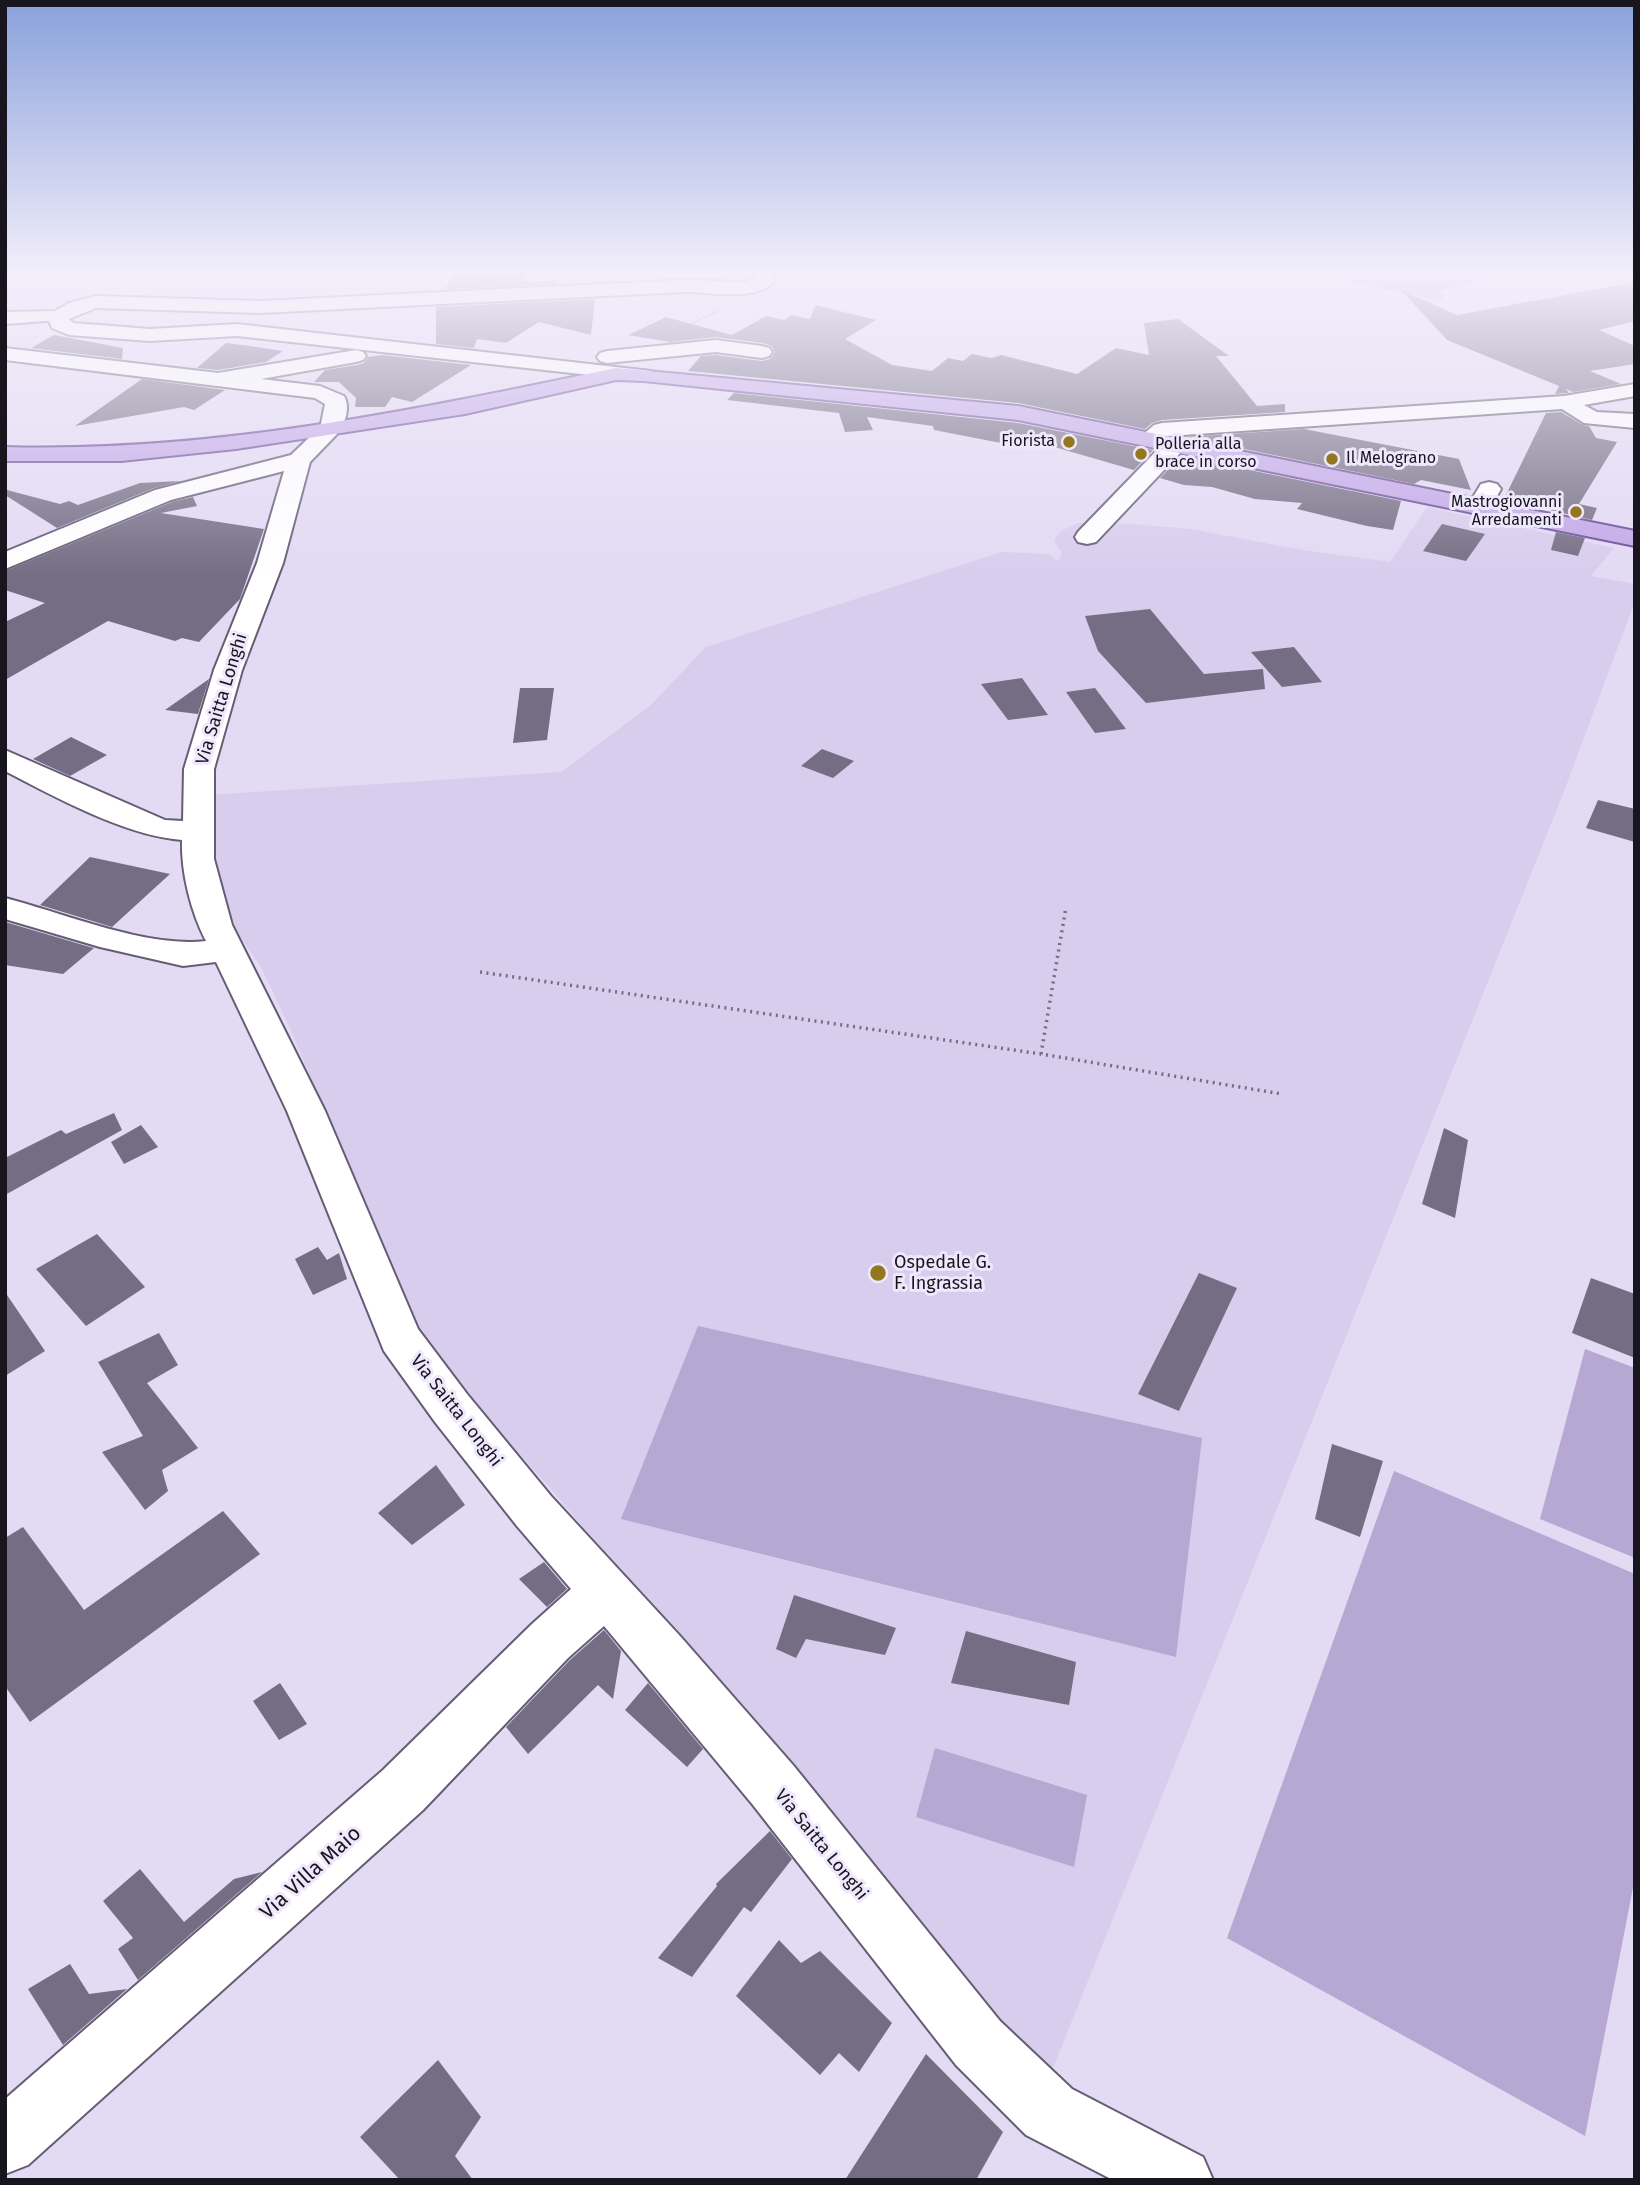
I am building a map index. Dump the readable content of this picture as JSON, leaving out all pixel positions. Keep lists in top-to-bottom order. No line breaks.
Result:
{"streets":{"street":["Via Saitta Longhi","Via Villa Maio"]},"crossings":[["Via Saitta Longhi","Via Villa Maio"]],"places":["Fiorista","Polleria alla brace in corso","Il Melograno","Mastrogiovanni Arredamenti","Ospedale G. F. Ingrassia"]}
